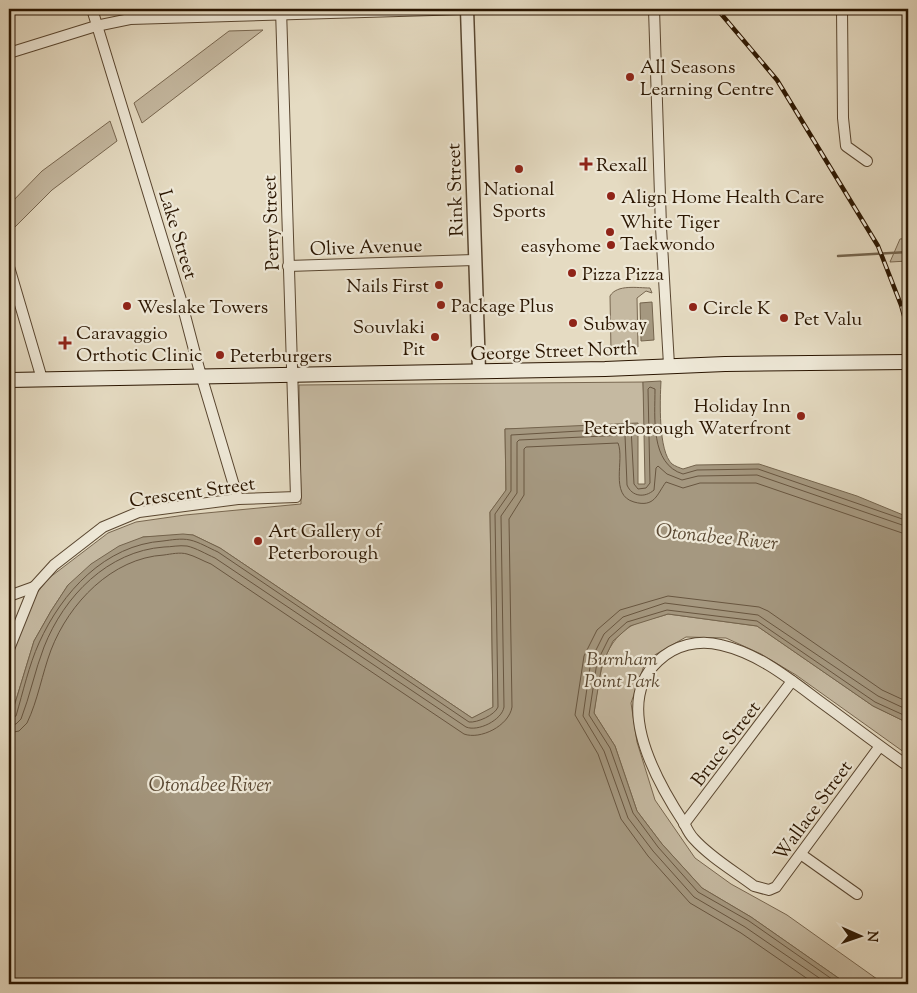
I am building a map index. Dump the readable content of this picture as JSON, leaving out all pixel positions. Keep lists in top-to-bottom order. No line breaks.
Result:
{"streets":{"main road":["George Street North"],"street":["Rink Street","Perry Street","Lake Street","Olive Avenue","Crescent Street","Bruce Street","Wallace Street"]},"crossings":[["Rink Street","Olive Avenue"],["Rink Street","George Street North"],["Perry Street","Olive Avenue"],["Perry Street","George Street North"],["Perry Street","Crescent Street"],["Lake Street","George Street North"],["Lake Street","Crescent Street"],["Bruce Street","Wallace Street"]],"water":["Otonabee River"],"parks":["Burnham Point Park"],"places":{"other":["All Seasons Learning Centre","National Sports","Align Home Health Care","White Tiger Taekwondo","easyhome","Pizza Pizza","Nails First","Package Plus","Weslake Towers","Circle K","Pet Valu","Subway","Souvlaki Pit","Peterburgers","Holiday Inn Peterborough Waterfront","Art Gallery of Peterborough"],"health":["Rexall","Caravaggio Orthotic Clinic"]},"north":"right"}
